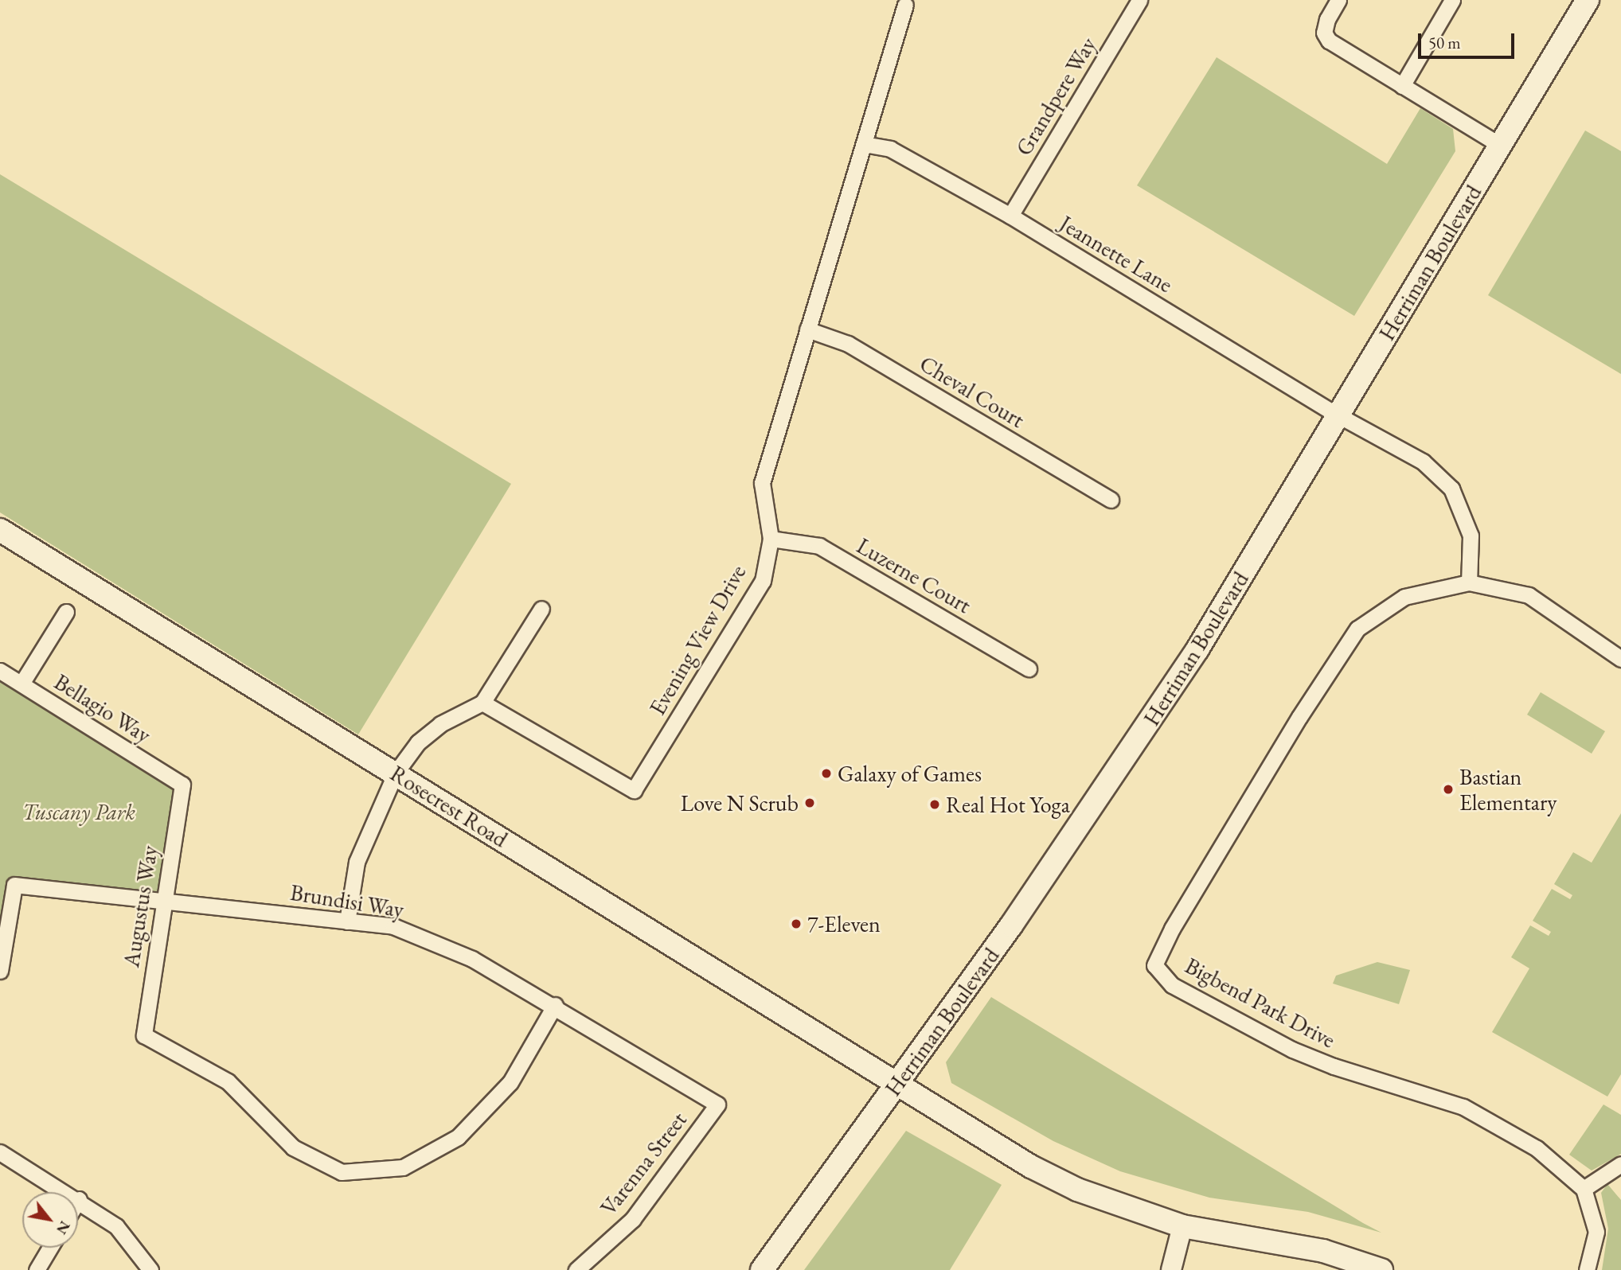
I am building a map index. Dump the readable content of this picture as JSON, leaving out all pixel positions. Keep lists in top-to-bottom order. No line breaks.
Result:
{"streets":{"main road":["Herriman Boulevard","Rosecrest Road"],"street":["Grandpere Way","Jeannette Lane","Cheval Court","Luzerne Court","Evening View Drive","Bellagio Way","Brundisi Way","Augustus Way","Bigbend Park Drive","Varenna Street"]},"crossings":[["Grandpere Way","Jeannette Lane"],["Jeannette Lane","Herriman Boulevard"],["Jeannette Lane","Evening View Drive"],["Jeannette Lane","Bigbend Park Drive"],["Herriman Boulevard","Rosecrest Road"],["Cheval Court","Evening View Drive"],["Luzerne Court","Evening View Drive"],["Bellagio Way","Augustus Way"],["Brundisi Way","Augustus Way"],["Brundisi Way","Varenna Street"]],"parks":["Tuscany Park"],"places":["Galaxy of Games","Bastian Elementary","Love N Scrub","Real Hot Yoga","7-Eleven"],"scale_bar":"50 m","north":"bottom right"}
